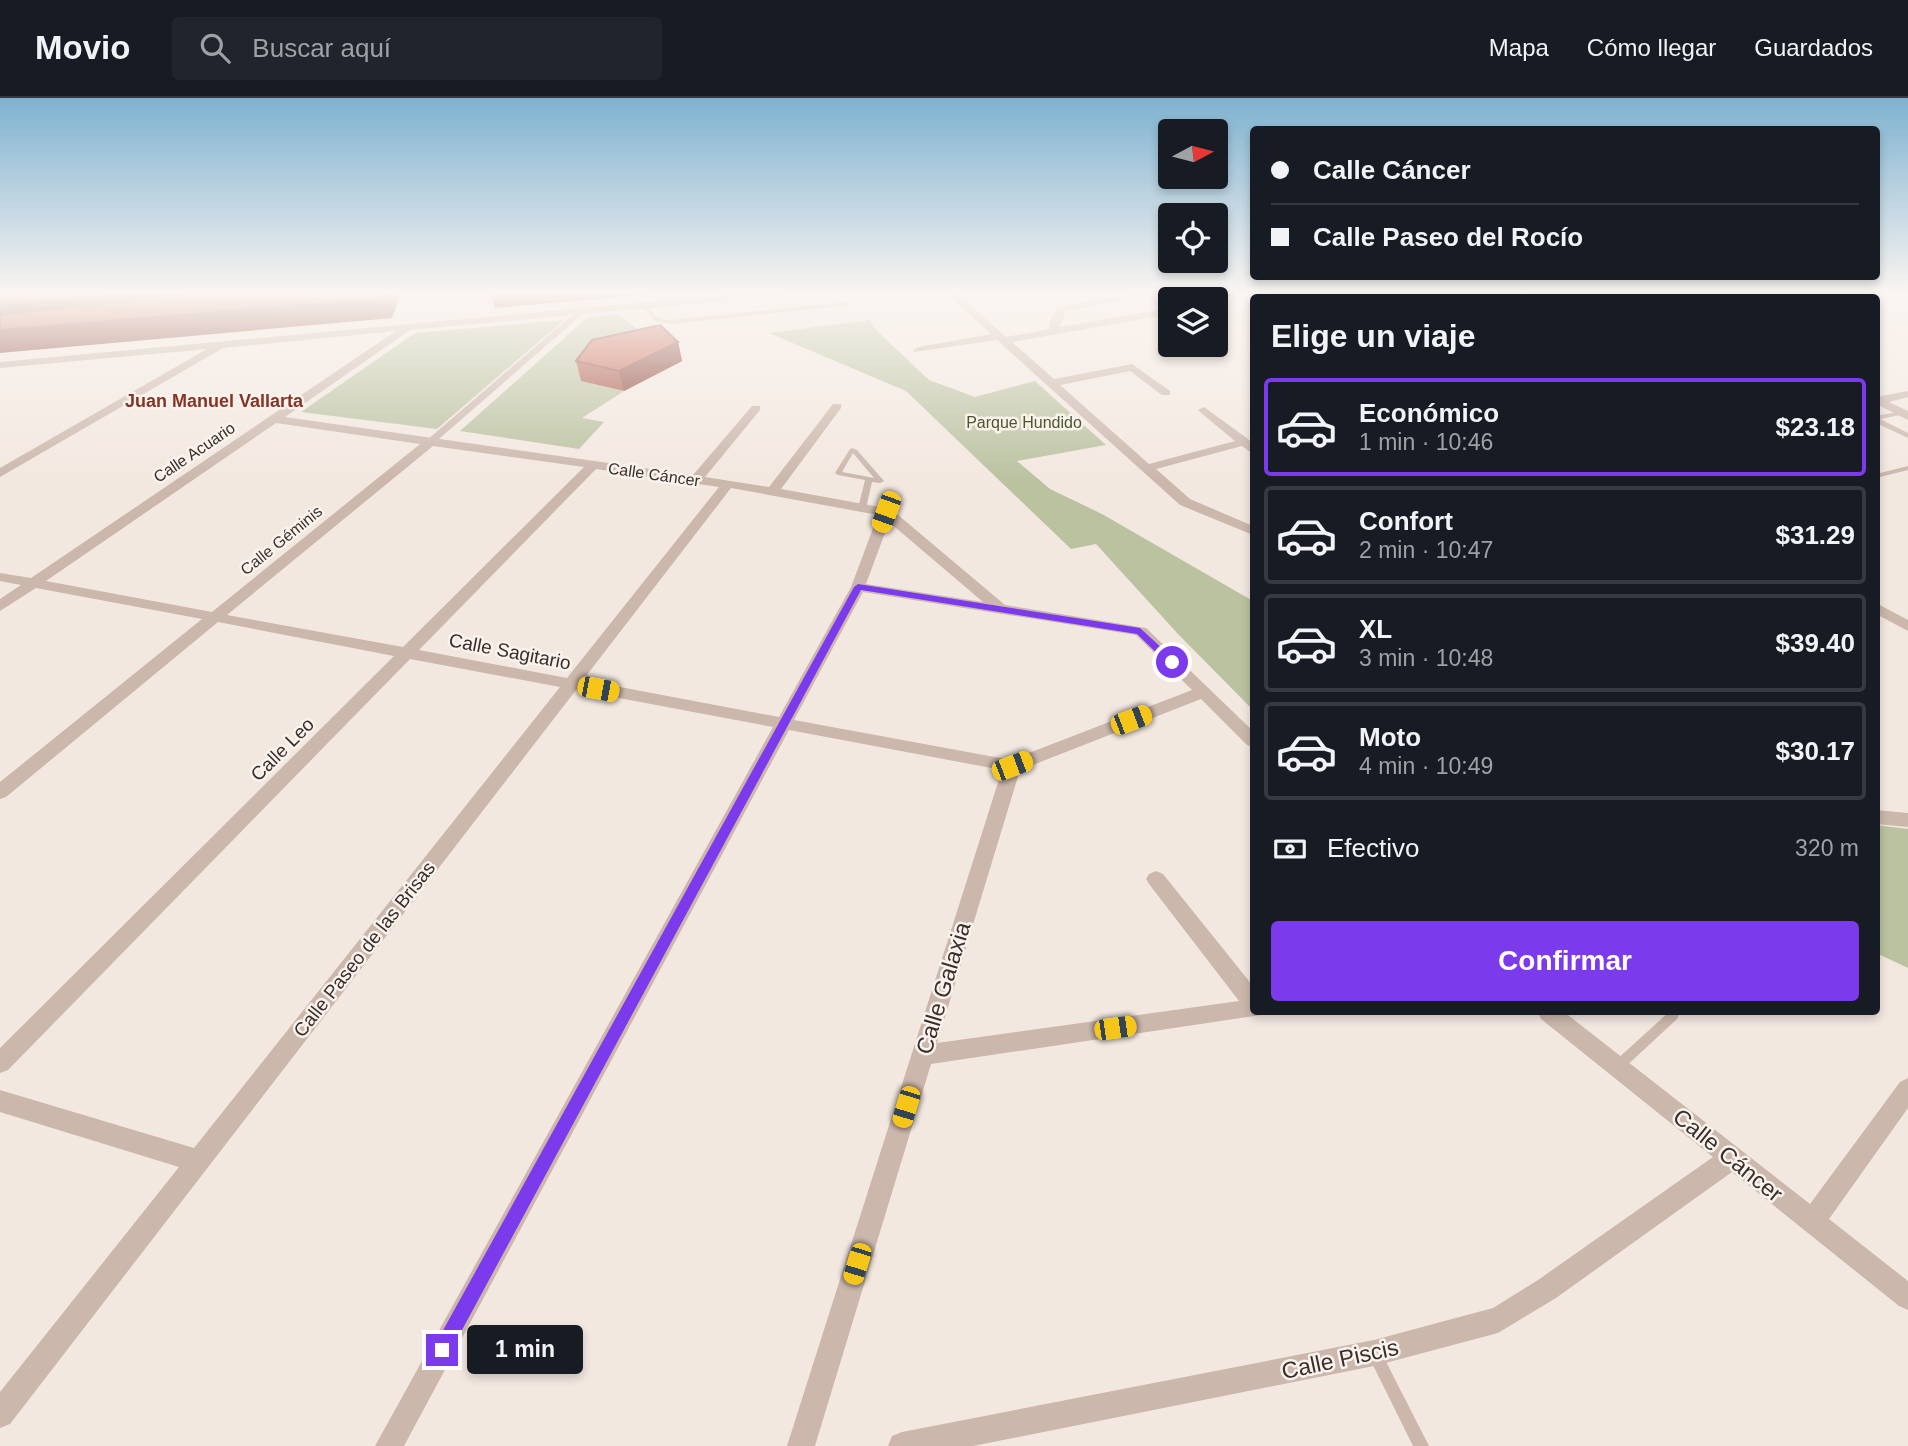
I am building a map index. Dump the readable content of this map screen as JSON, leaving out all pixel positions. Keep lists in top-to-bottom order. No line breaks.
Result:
{"streets":{"street":["Calle Acuario","Calle Cáncer","Calle Géminis","Calle Sagitario","Calle Leo","Calle Paseo de las Brisas","Calle Galaxia","Calle Piscis"]},"crossings":[["Calle Acuario","Calle Cáncer"],["Calle Acuario","Calle Sagitario"],["Calle Cáncer","Calle Géminis"],["Calle Cáncer","Calle Leo"],["Calle Cáncer","Calle Paseo de las Brisas"],["Calle Cáncer","Calle Piscis"],["Calle Géminis","Calle Sagitario"],["Calle Sagitario","Calle Leo"],["Calle Sagitario","Calle Paseo de las Brisas"],["Calle Sagitario","Calle Galaxia"]],"districts":["Juan Manuel Vallarta"],"parks":["Parque Hundido"],"north":"right","page":{"header":"Movio","search":"Buscar aquí","nav":["Mapa","Cómo llegar","Guardados"],"banner":["Calle Cáncer","Calle Paseo del Rocío"],"heading":"Elige un viaje","list":[{"name":"Económico","note":"1 min · 10:46","value":"$23.18"},{"name":"Confort","note":"2 min · 10:47","value":"$31.29"},{"name":"XL","note":"3 min · 10:48","value":"$39.40"},{"name":"Moto","note":"4 min · 10:49","value":"$30.17"}],"pay":["Efectivo","320 m"],"buttons":"Confirmar","bubble":"1 min"}}
